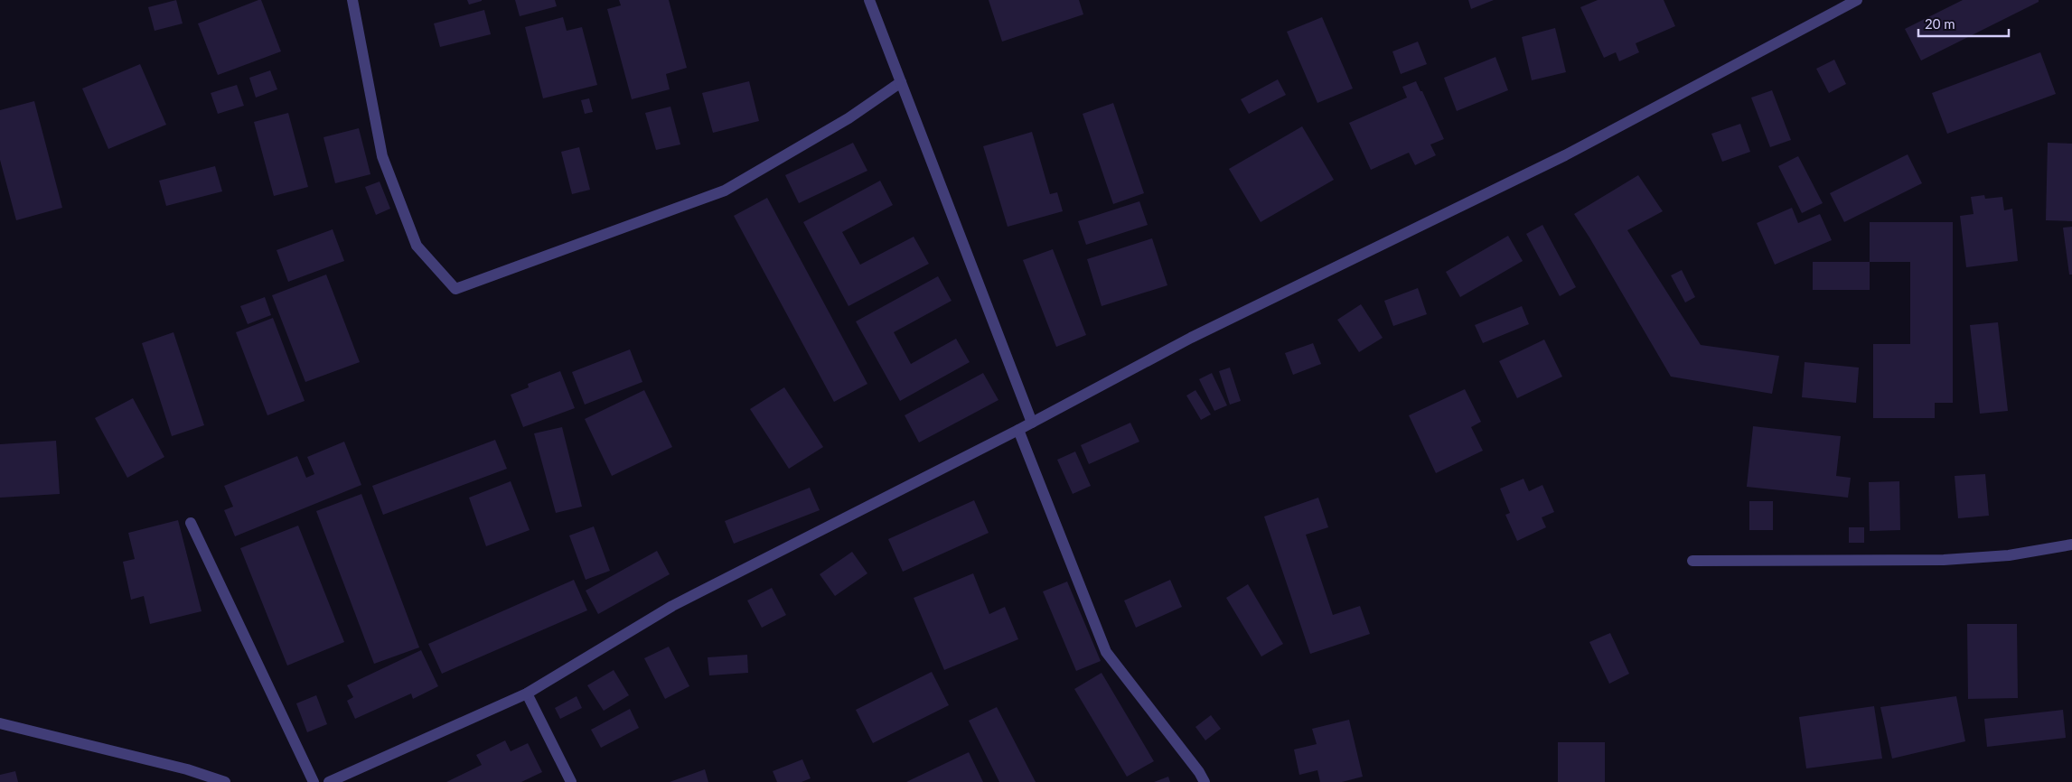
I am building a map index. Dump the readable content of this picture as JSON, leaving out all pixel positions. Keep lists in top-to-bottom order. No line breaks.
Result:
{"scale_bar":"20 m"}
